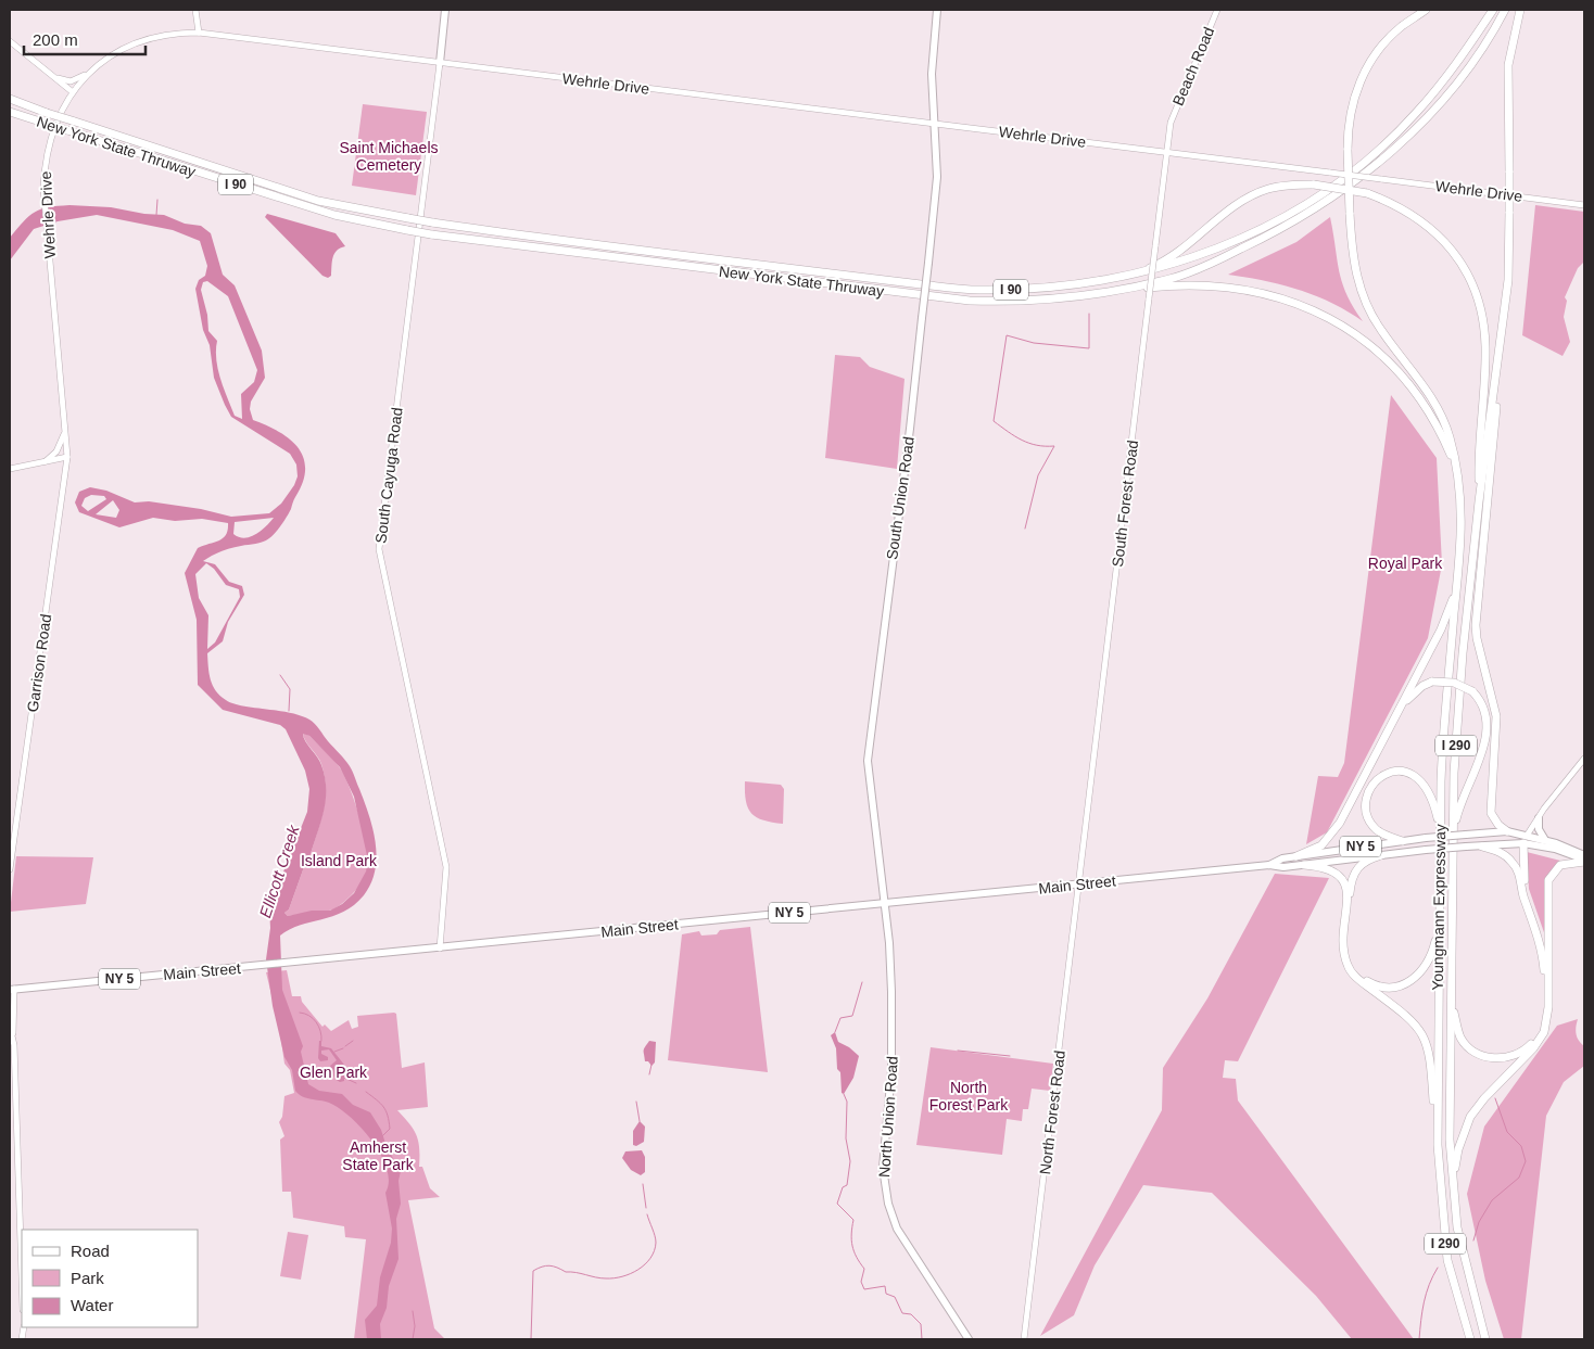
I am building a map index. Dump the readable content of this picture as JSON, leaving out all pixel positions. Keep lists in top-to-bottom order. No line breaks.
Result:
{"streets":{"highway":["New York State Thruway","I 90","I 290","Youngmann Expressway"],"main road":["South Union Road","NY 5","Main Street","North Union Road"],"street":["Beach Road","Wehrle Drive","South Cayuga Road","South Forest Road","Garrison Road","North Forest Road"]},"crossings":[["Beach Road","South Forest Road"],["Wehrle Drive","South Cayuga Road"],["Wehrle Drive","South Union Road"],["Wehrle Drive","South Forest Road"],["Wehrle Drive","Garrison Road"],["South Cayuga Road","Main Street"],["South Union Road","Main Street"],["South Union Road","North Union Road"],["South Forest Road","Main Street"],["South Forest Road","North Forest Road"],["Main Street","North Forest Road"],["Main Street","North Union Road"]],"water":["Ellicott Creek"],"parks":["Saint Michaels Cemetery","Royal Park","Island Park","Glen Park","North Forest Park","Amherst State Park"],"legend":["Road","Park","Water"],"scale_bar":"200 m"}
